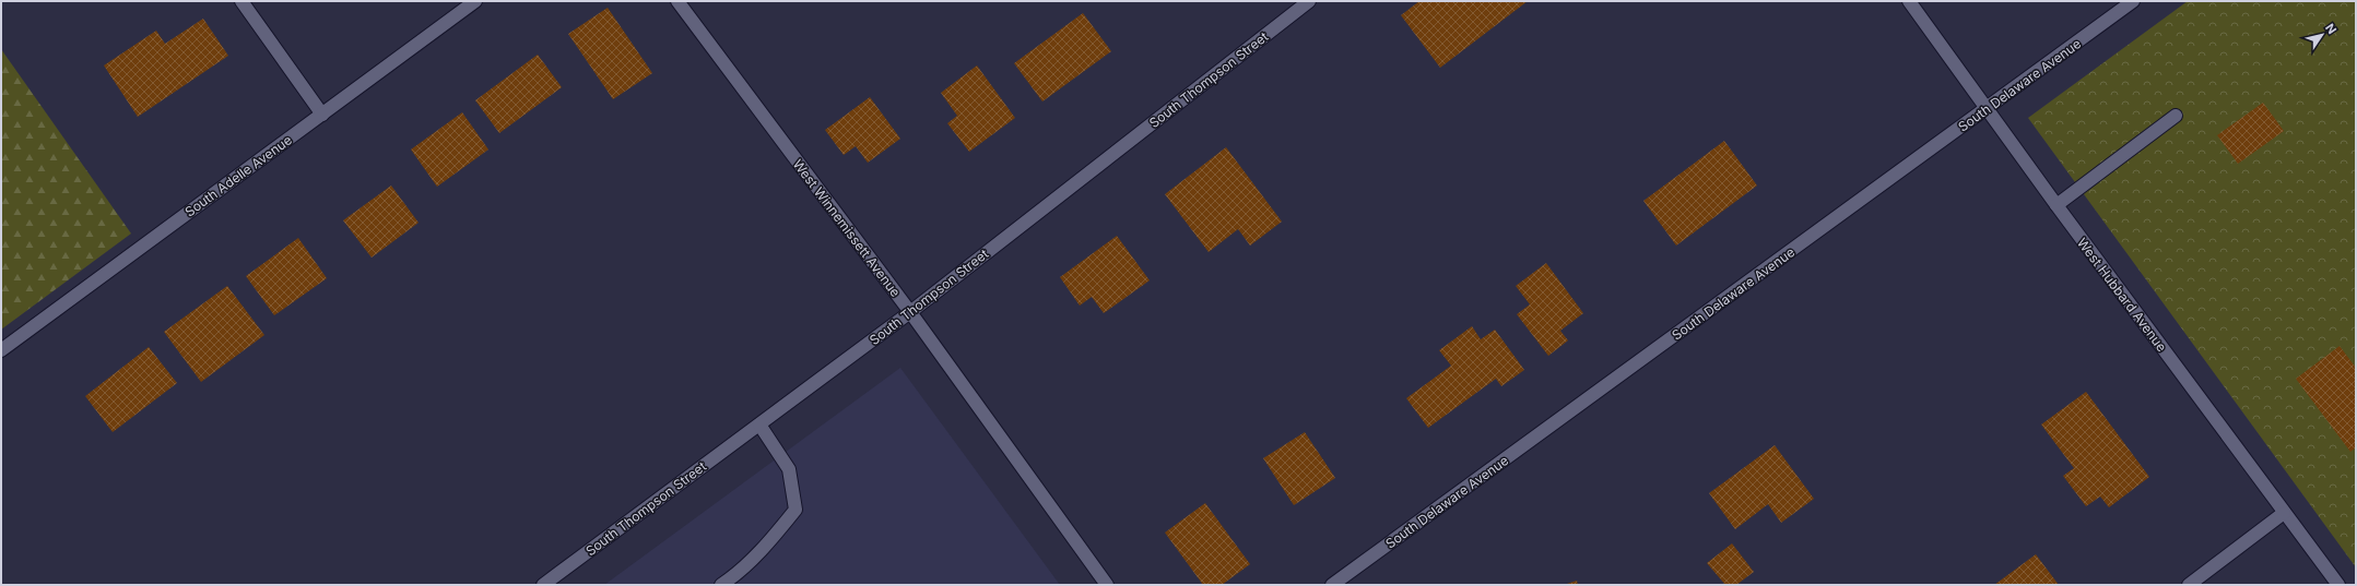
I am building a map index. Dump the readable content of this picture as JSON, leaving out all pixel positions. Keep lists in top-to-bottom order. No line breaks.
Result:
{"streets":{"street":["South Thompson Street","South Delaware Avenue","South Adelle Avenue","West Winnemissett Avenue","West Hubbard Avenue"]},"crossings":[["South Thompson Street","West Winnemissett Avenue"],["South Delaware Avenue","West Hubbard Avenue"]],"north":"top right"}
